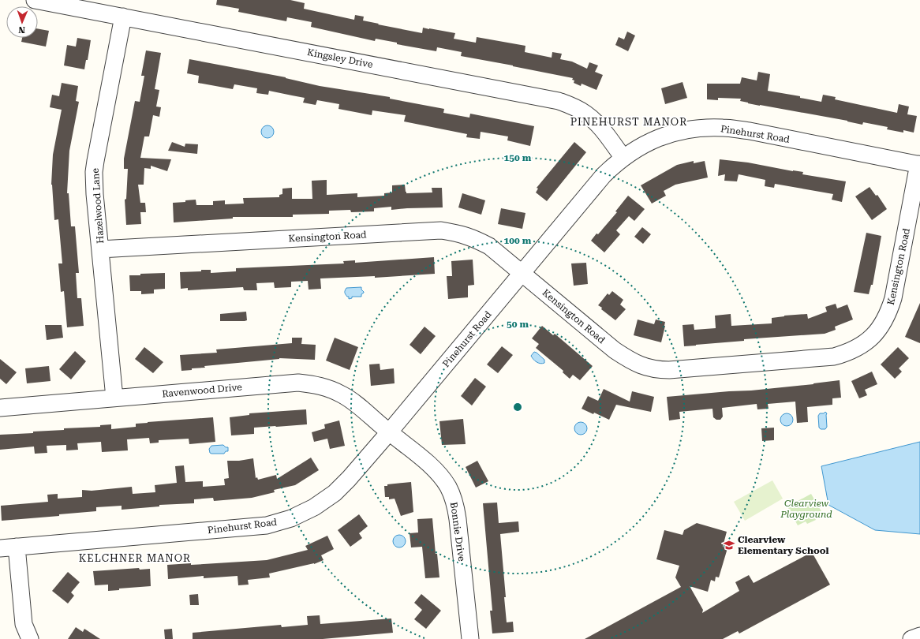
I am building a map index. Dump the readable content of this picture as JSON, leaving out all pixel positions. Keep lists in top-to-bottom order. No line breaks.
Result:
{"streets":{"street":["Kingsley Drive","Pinehurst Road","Hazelwood Lane","Kensington Road","Ravenwood Drive","Bonnie Drive"]},"crossings":[["Kingsley Drive","Pinehurst Road"],["Kingsley Drive","Hazelwood Lane"],["Pinehurst Road","Kensington Road"],["Pinehurst Road","Ravenwood Drive"],["Pinehurst Road","Bonnie Drive"],["Hazelwood Lane","Kensington Road"],["Hazelwood Lane","Ravenwood Drive"],["Ravenwood Drive","Bonnie Drive"]],"districts":["PINEHURST MANOR","KELCHNER MANOR"],"parks":["Clearview Playground"],"places":{"school or university":["Clearview Elementary School"]},"north":"bottom","rings":["150 m","100 m","50 m"]}
